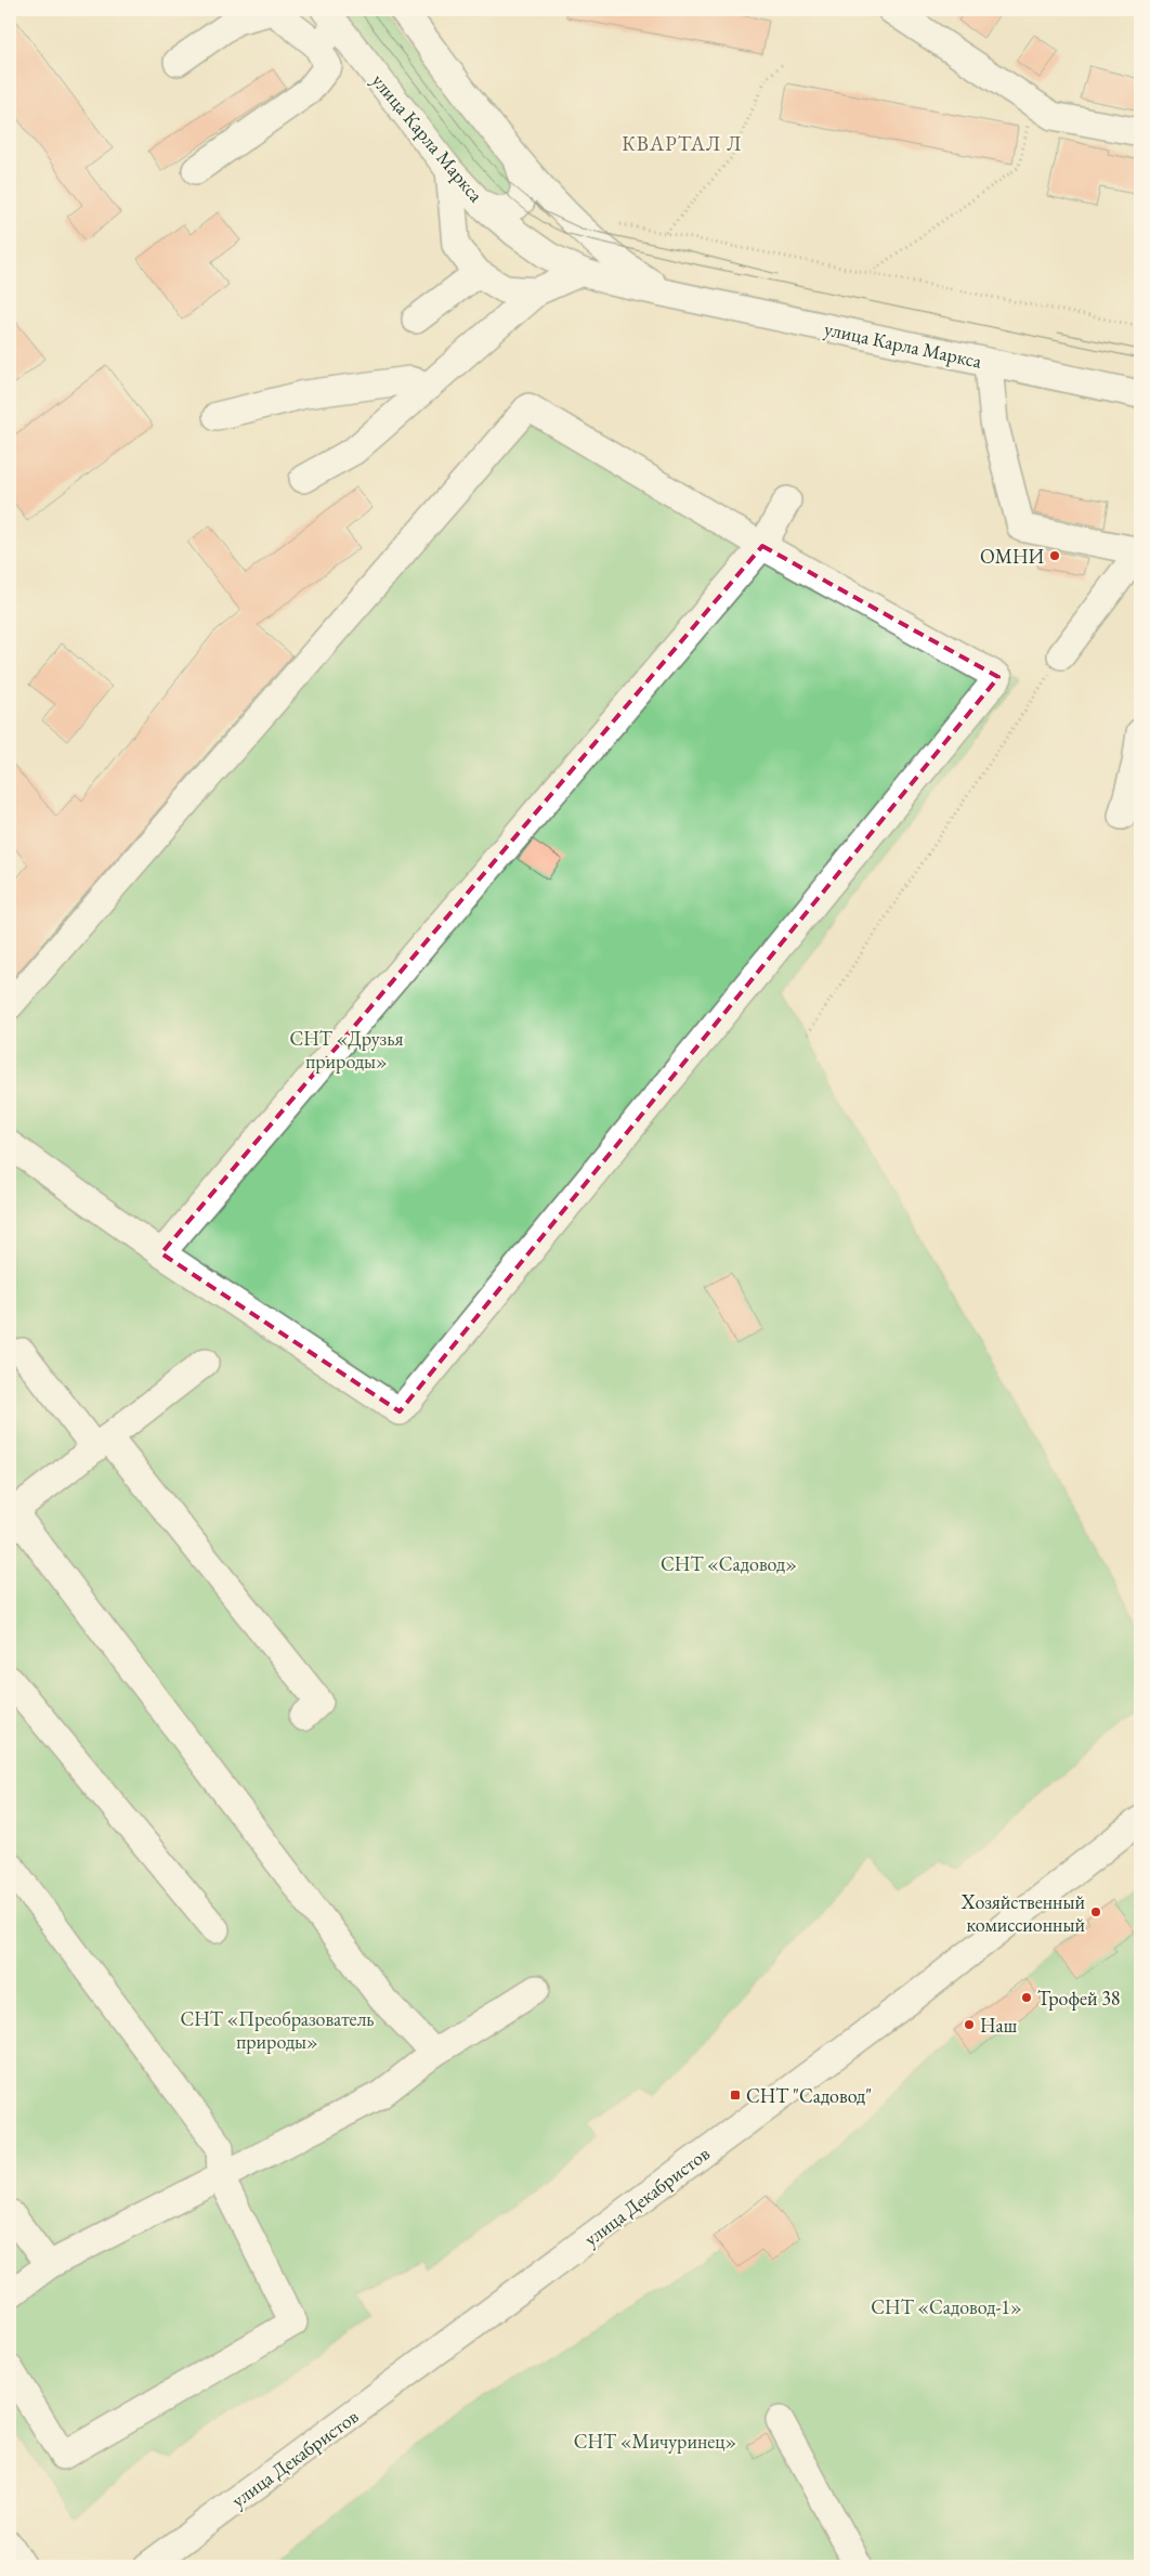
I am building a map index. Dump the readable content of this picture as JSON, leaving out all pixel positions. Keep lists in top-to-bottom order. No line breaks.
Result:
{"streets":{"street":["улица Карла Маркса","улица Декабристов"]},"districts":["КВАРТАЛ Л"],"parks":["СНТ «Друзья природы»","СНТ «Садовод»","СНТ «Преобразователь природы»","СНТ «Садовод-1»","СНТ «Мичуринец»"],"places":{"other":["ОМНИ","Хозяйственный комиссионный","Трофей 38","Наш"],"transit":["СНТ \"Садовод\""]}}
